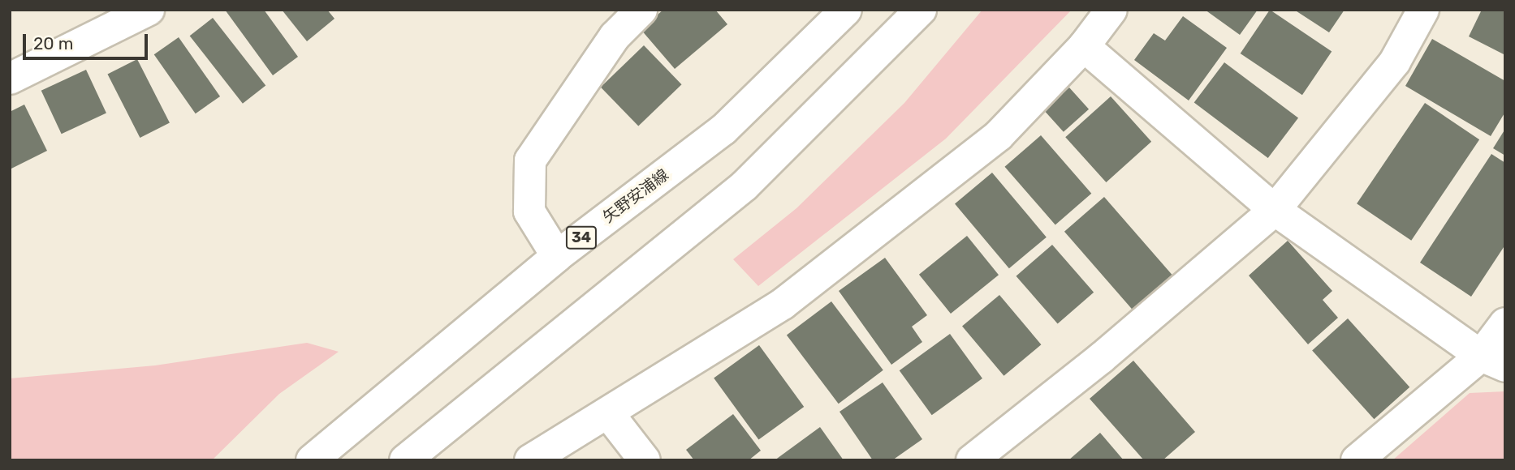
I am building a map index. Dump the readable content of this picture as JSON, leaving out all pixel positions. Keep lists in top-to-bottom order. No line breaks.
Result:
{"streets":{"street":["矢野安浦線","34"]},"scale_bar":"20 m"}
